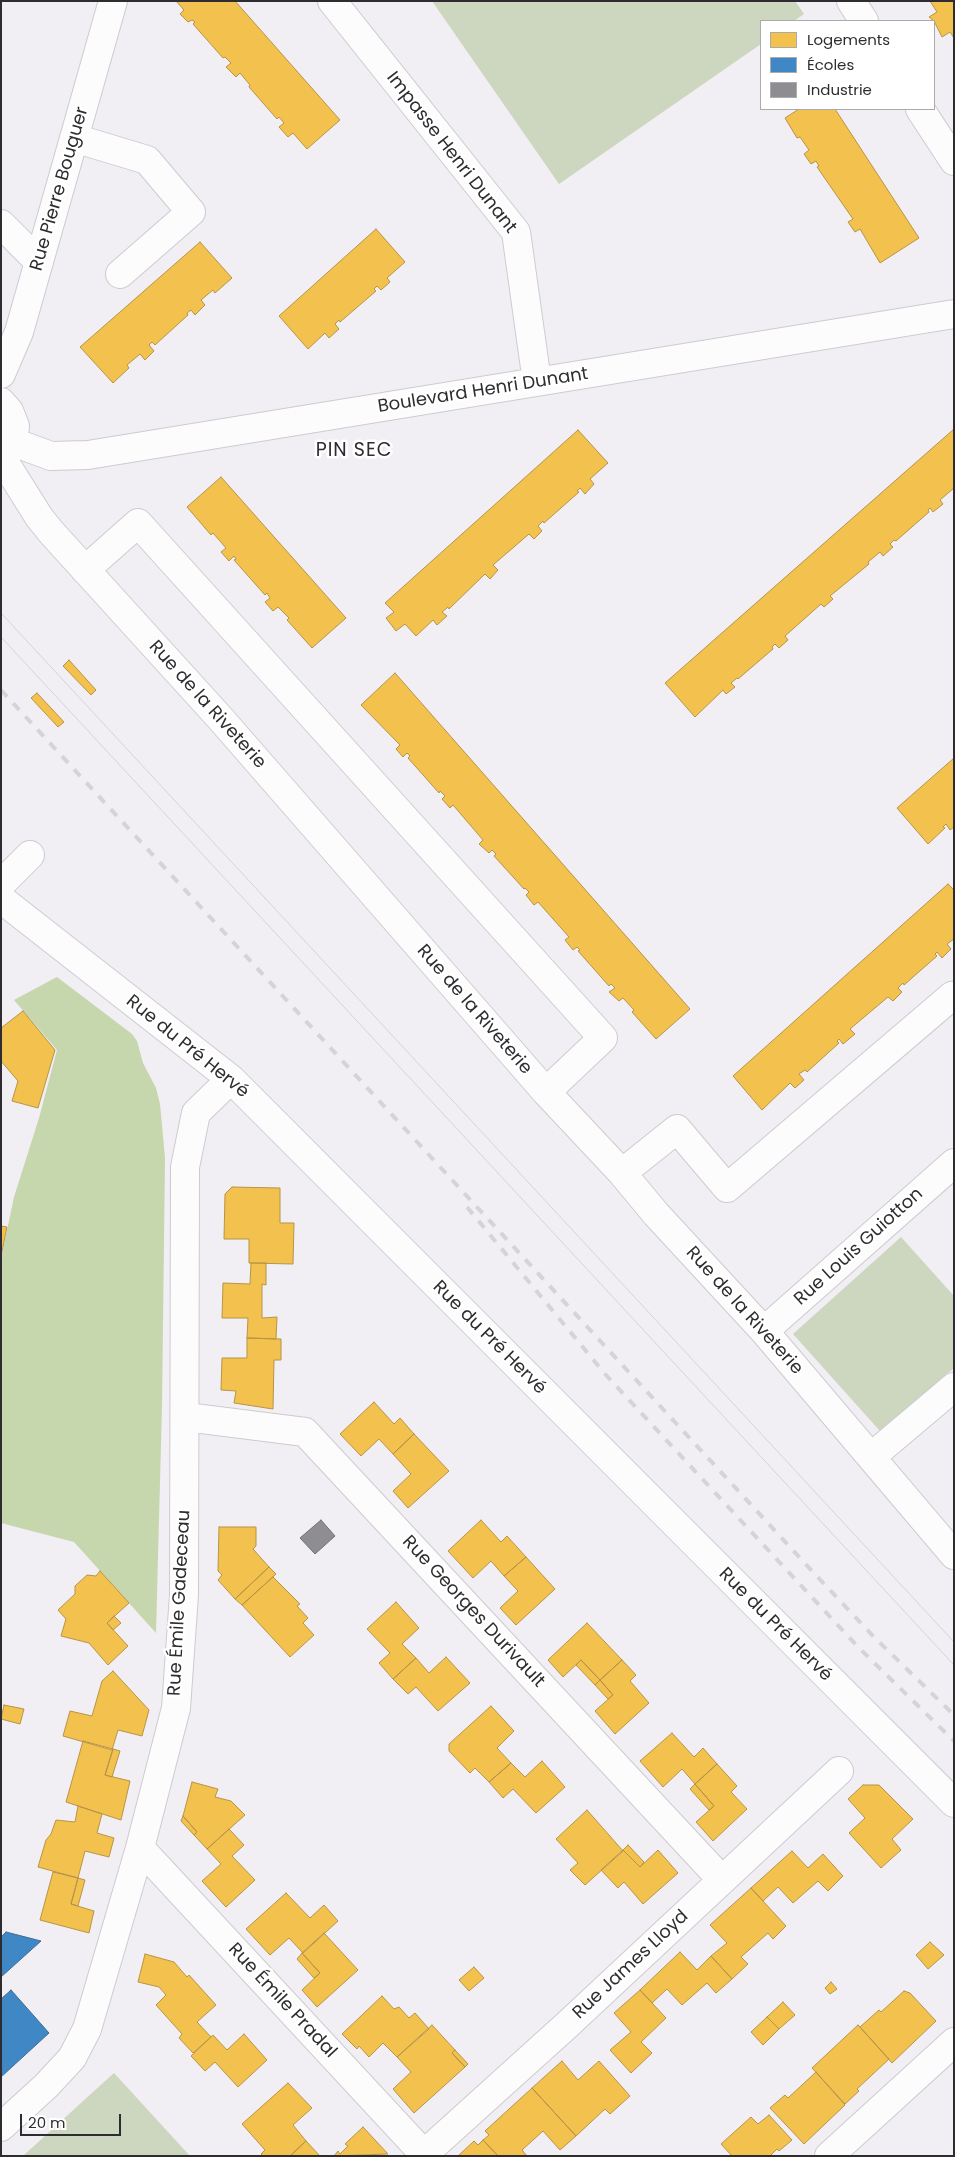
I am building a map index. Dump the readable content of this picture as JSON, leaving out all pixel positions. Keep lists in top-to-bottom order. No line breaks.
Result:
{"streets":{"street":["Impasse Henri Dunant","Rue Pierre Bouguer","Boulevard Henri Dunant","Rue de la Riveterie","Rue du Pré Hervé","Rue Louis Guiotton","Rue Émile Gadeceau","Rue Georges Durivault","Rue James Lloyd","Rue Émile Pradal"]},"crossings":[["Impasse Henri Dunant","Boulevard Henri Dunant"],["Boulevard Henri Dunant","Rue de la Riveterie"],["Rue de la Riveterie","Rue Louis Guiotton"],["Rue du Pré Hervé","Rue Émile Gadeceau"],["Rue Émile Gadeceau","Rue Georges Durivault"],["Rue Émile Gadeceau","Rue Émile Pradal"],["Rue Georges Durivault","Rue James Lloyd"],["Rue James Lloyd","Rue Émile Pradal"]],"districts":["PIN SEC"],"legend":["Logements","Écoles","Industrie"],"scale_bar":"20 m"}
